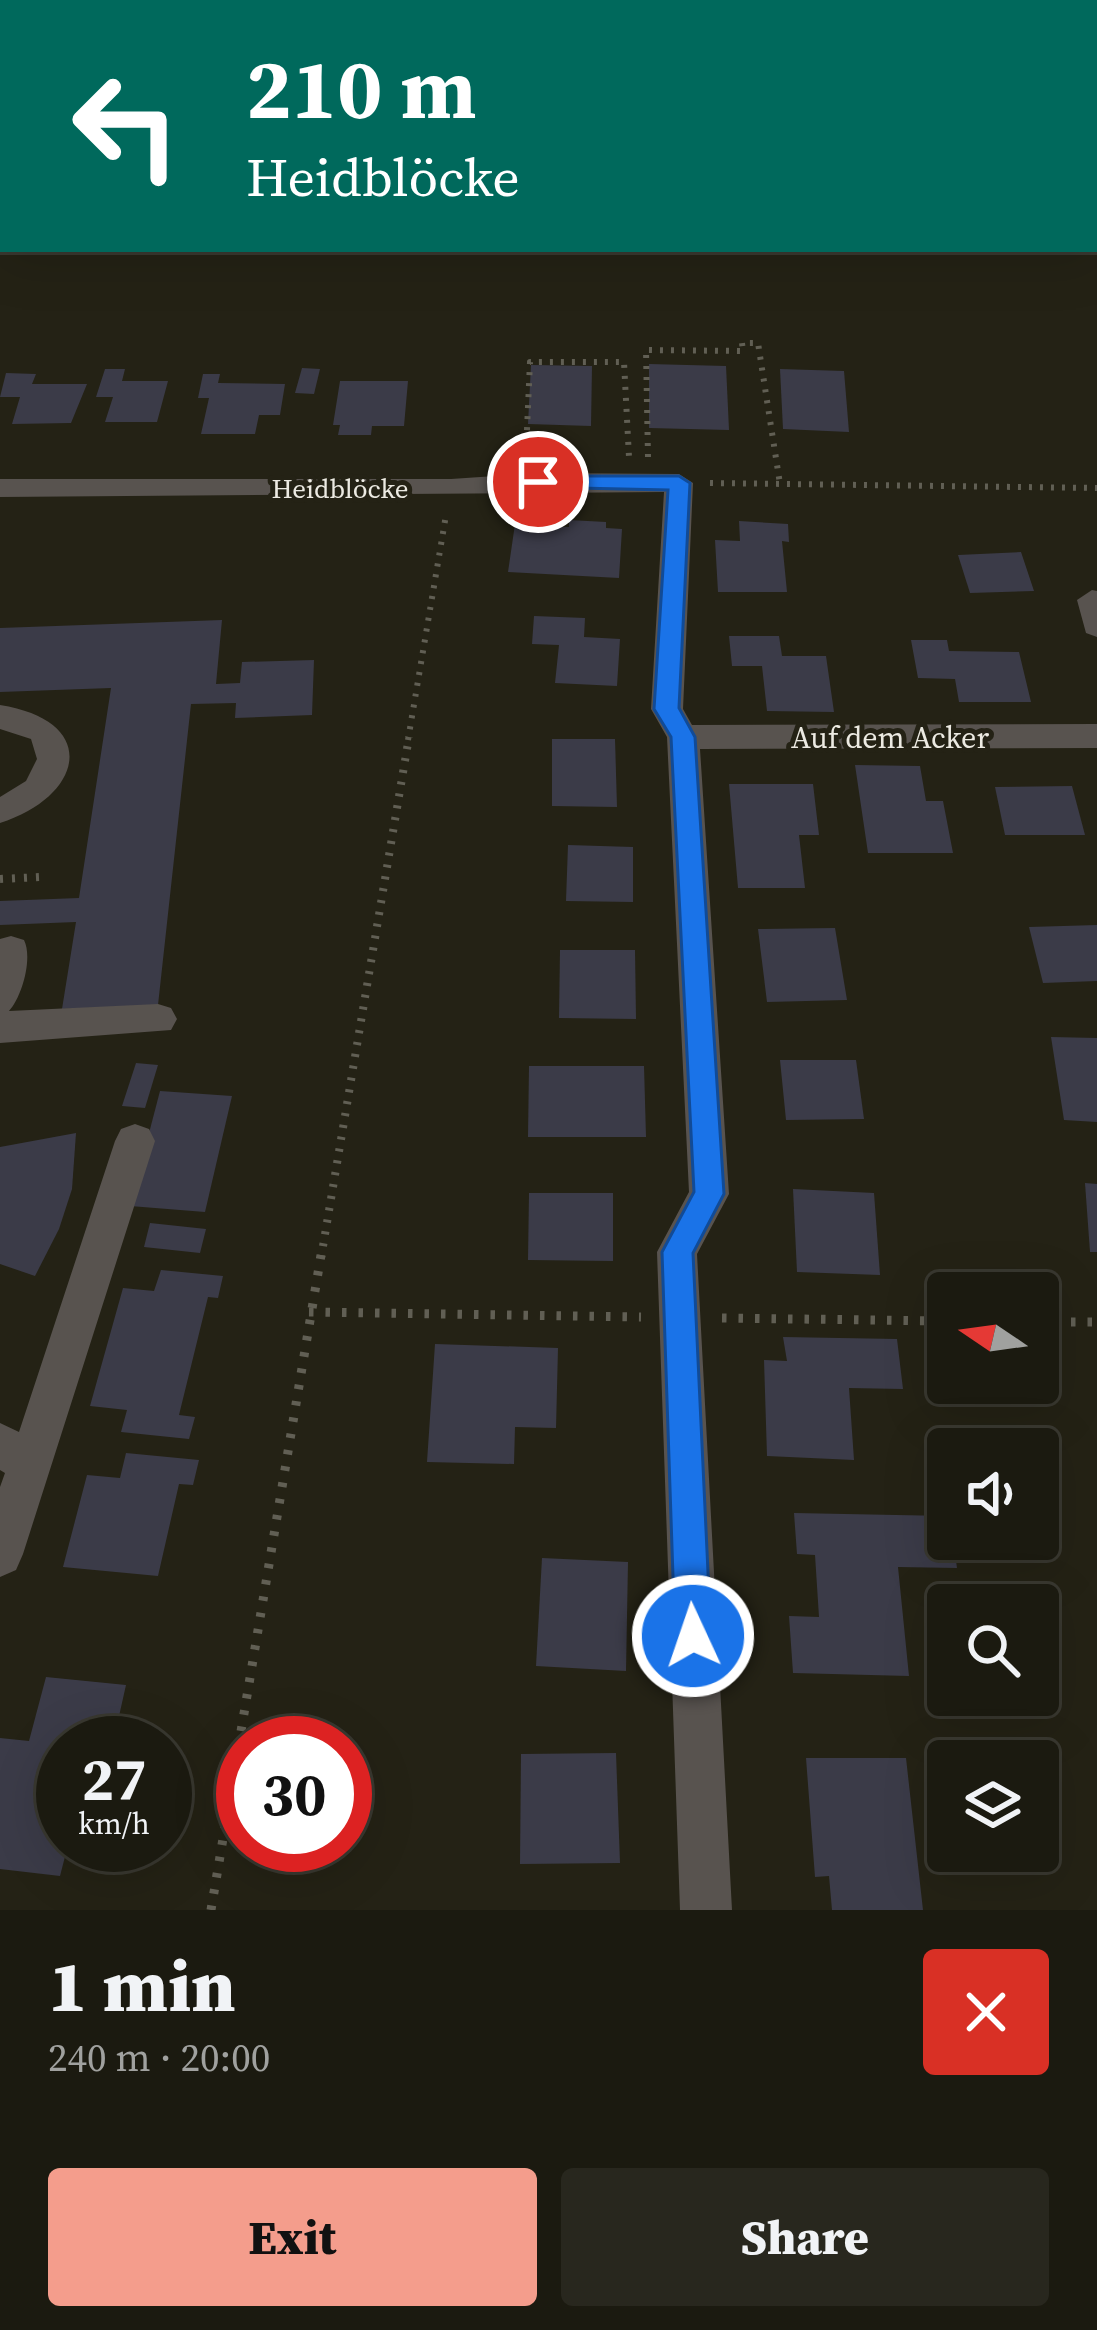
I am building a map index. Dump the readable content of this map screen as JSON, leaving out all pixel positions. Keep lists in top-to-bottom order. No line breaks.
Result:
{"streets":{"street":["Heidblöcke","Auf dem Acker"]},"north":"left","page":{"turn":["210 m","Heidblöcke"],"speed":"27 km/h","limit":"30","heading":["1 min","240 m · 20:00"],"buttons":["Exit","Share"]}}
